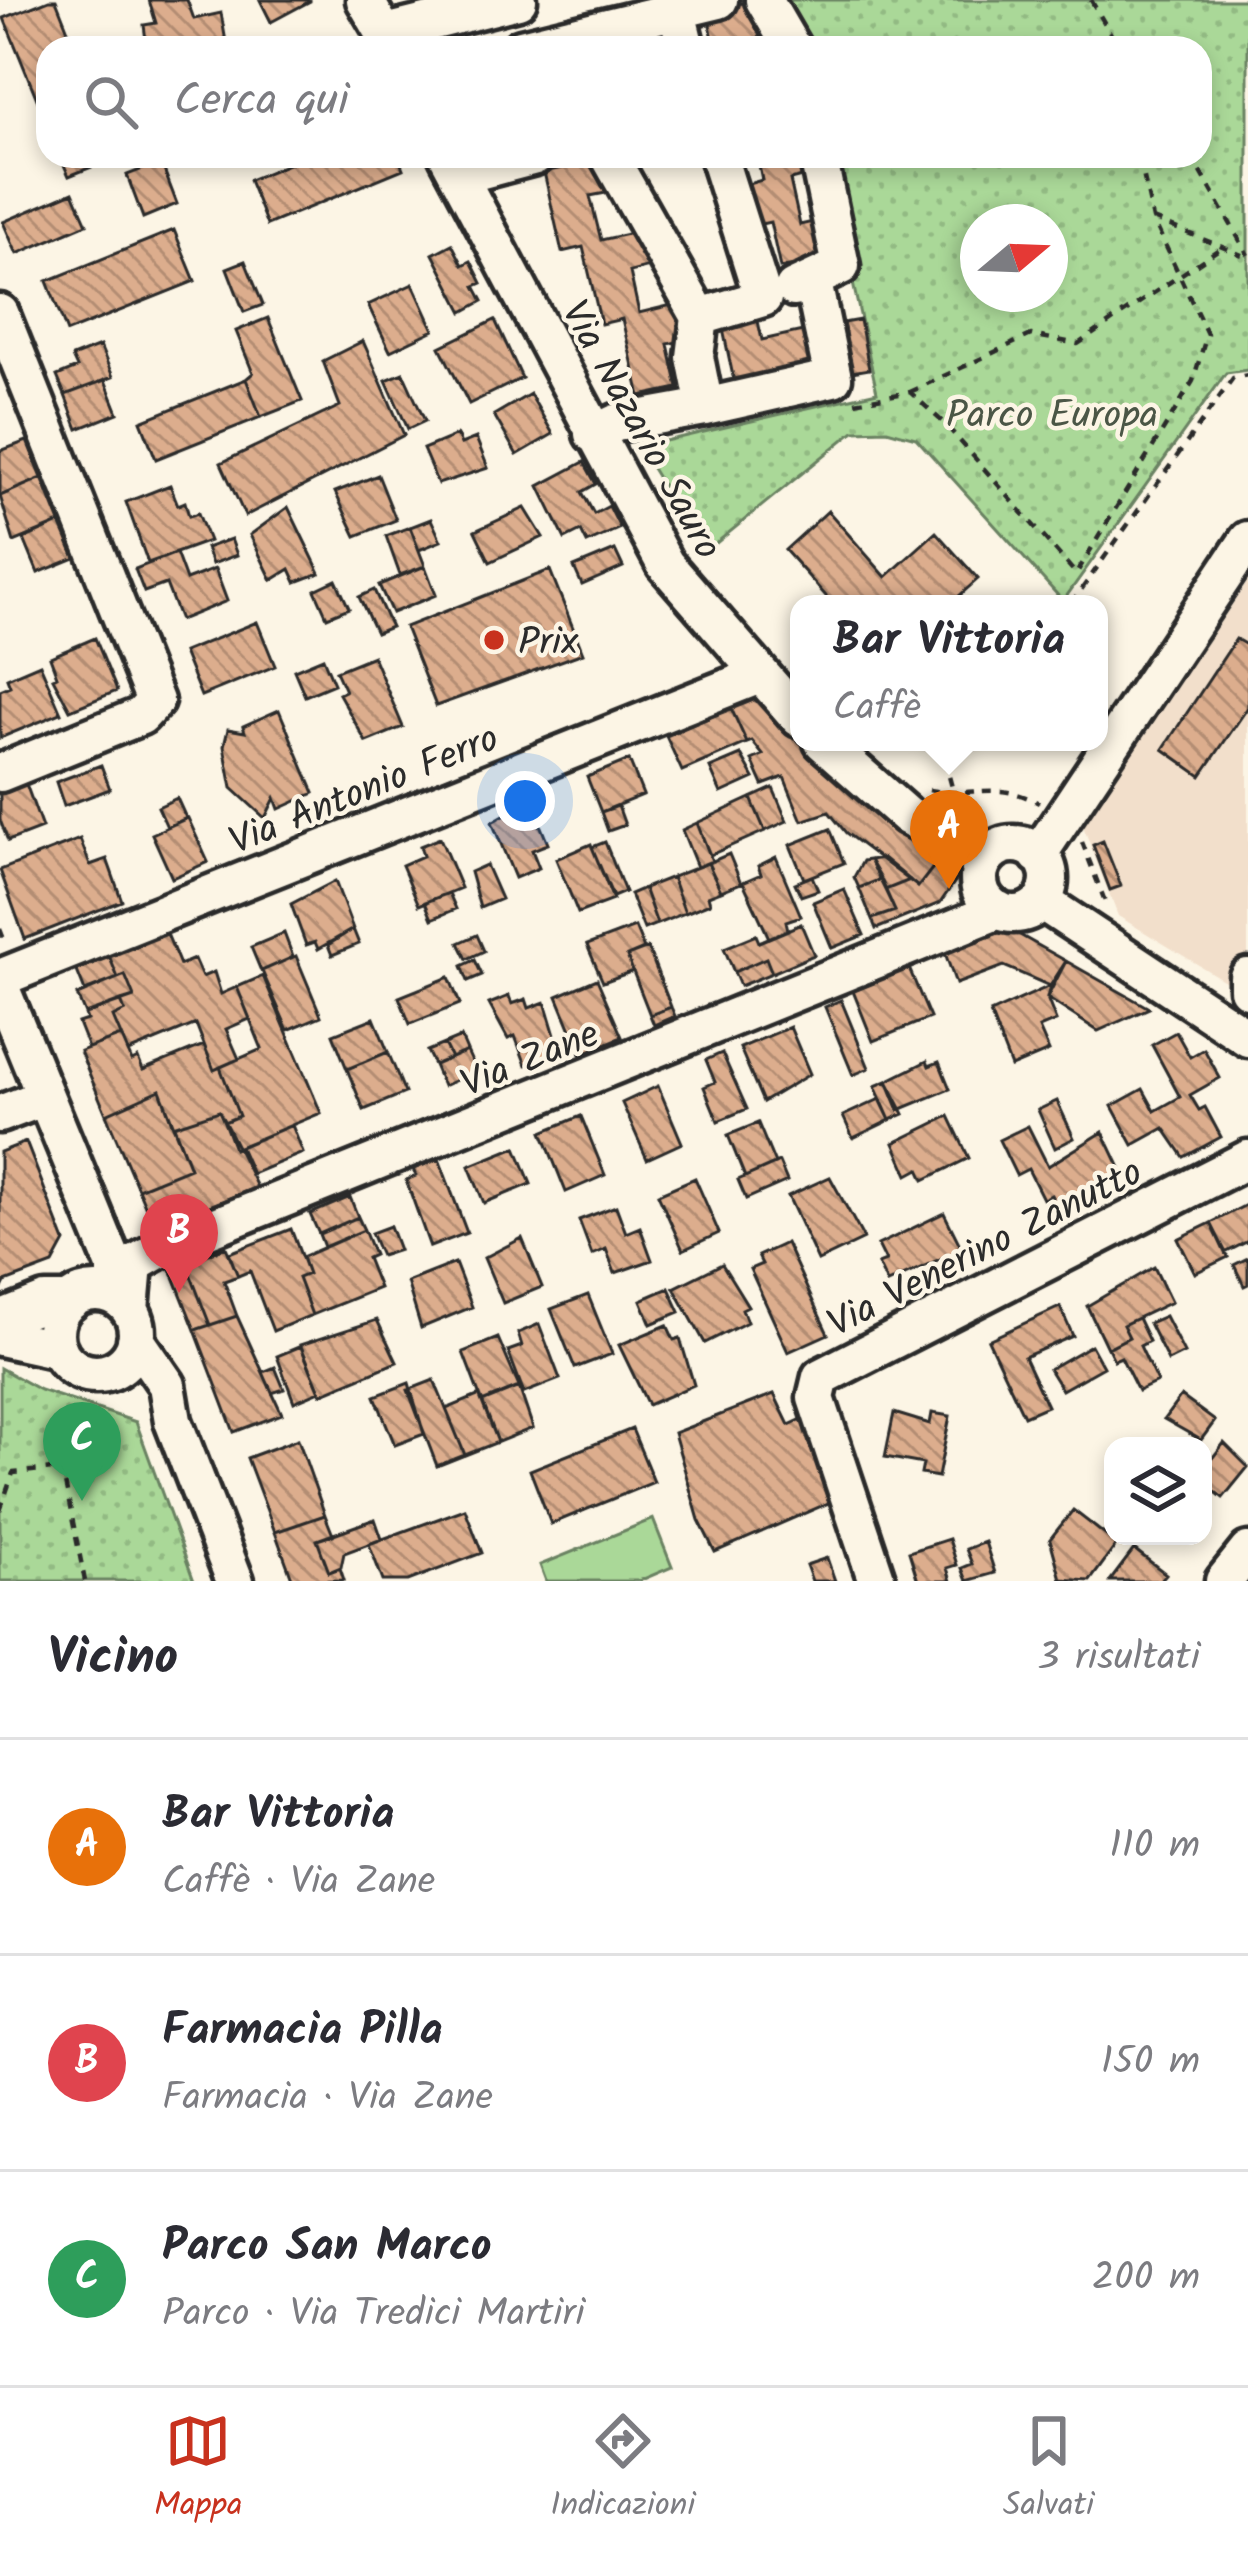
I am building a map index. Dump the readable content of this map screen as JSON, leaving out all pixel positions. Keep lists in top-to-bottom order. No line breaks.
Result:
{"streets":{"street":["Via Nazario Sauro","Via Antonio Ferro","Via Zane","Via Venerino Zanutto"]},"crossings":[["Via Nazario Sauro","Via Antonio Ferro"]],"parks":["Parco Europa"],"places":["Prix"],"north":"right","page":{"search":"Cerca qui","popup":["Bar Vittoria","Caffè"],"pins":["A","B","C"],"heading":["Vicino","3 risultati"],"list":[{"mark":"A","name":"Bar Vittoria","note":"Caffè · Via Zane","value":"110 m"},{"mark":"B","name":"Farmacia Pilla","note":"Farmacia · Via Zane","value":"150 m"},{"mark":"C","name":"Parco San Marco","note":"Parco · Via Tredici Martiri","value":"200 m"}],"nav":["Mappa","Indicazioni","Salvati"]}}
